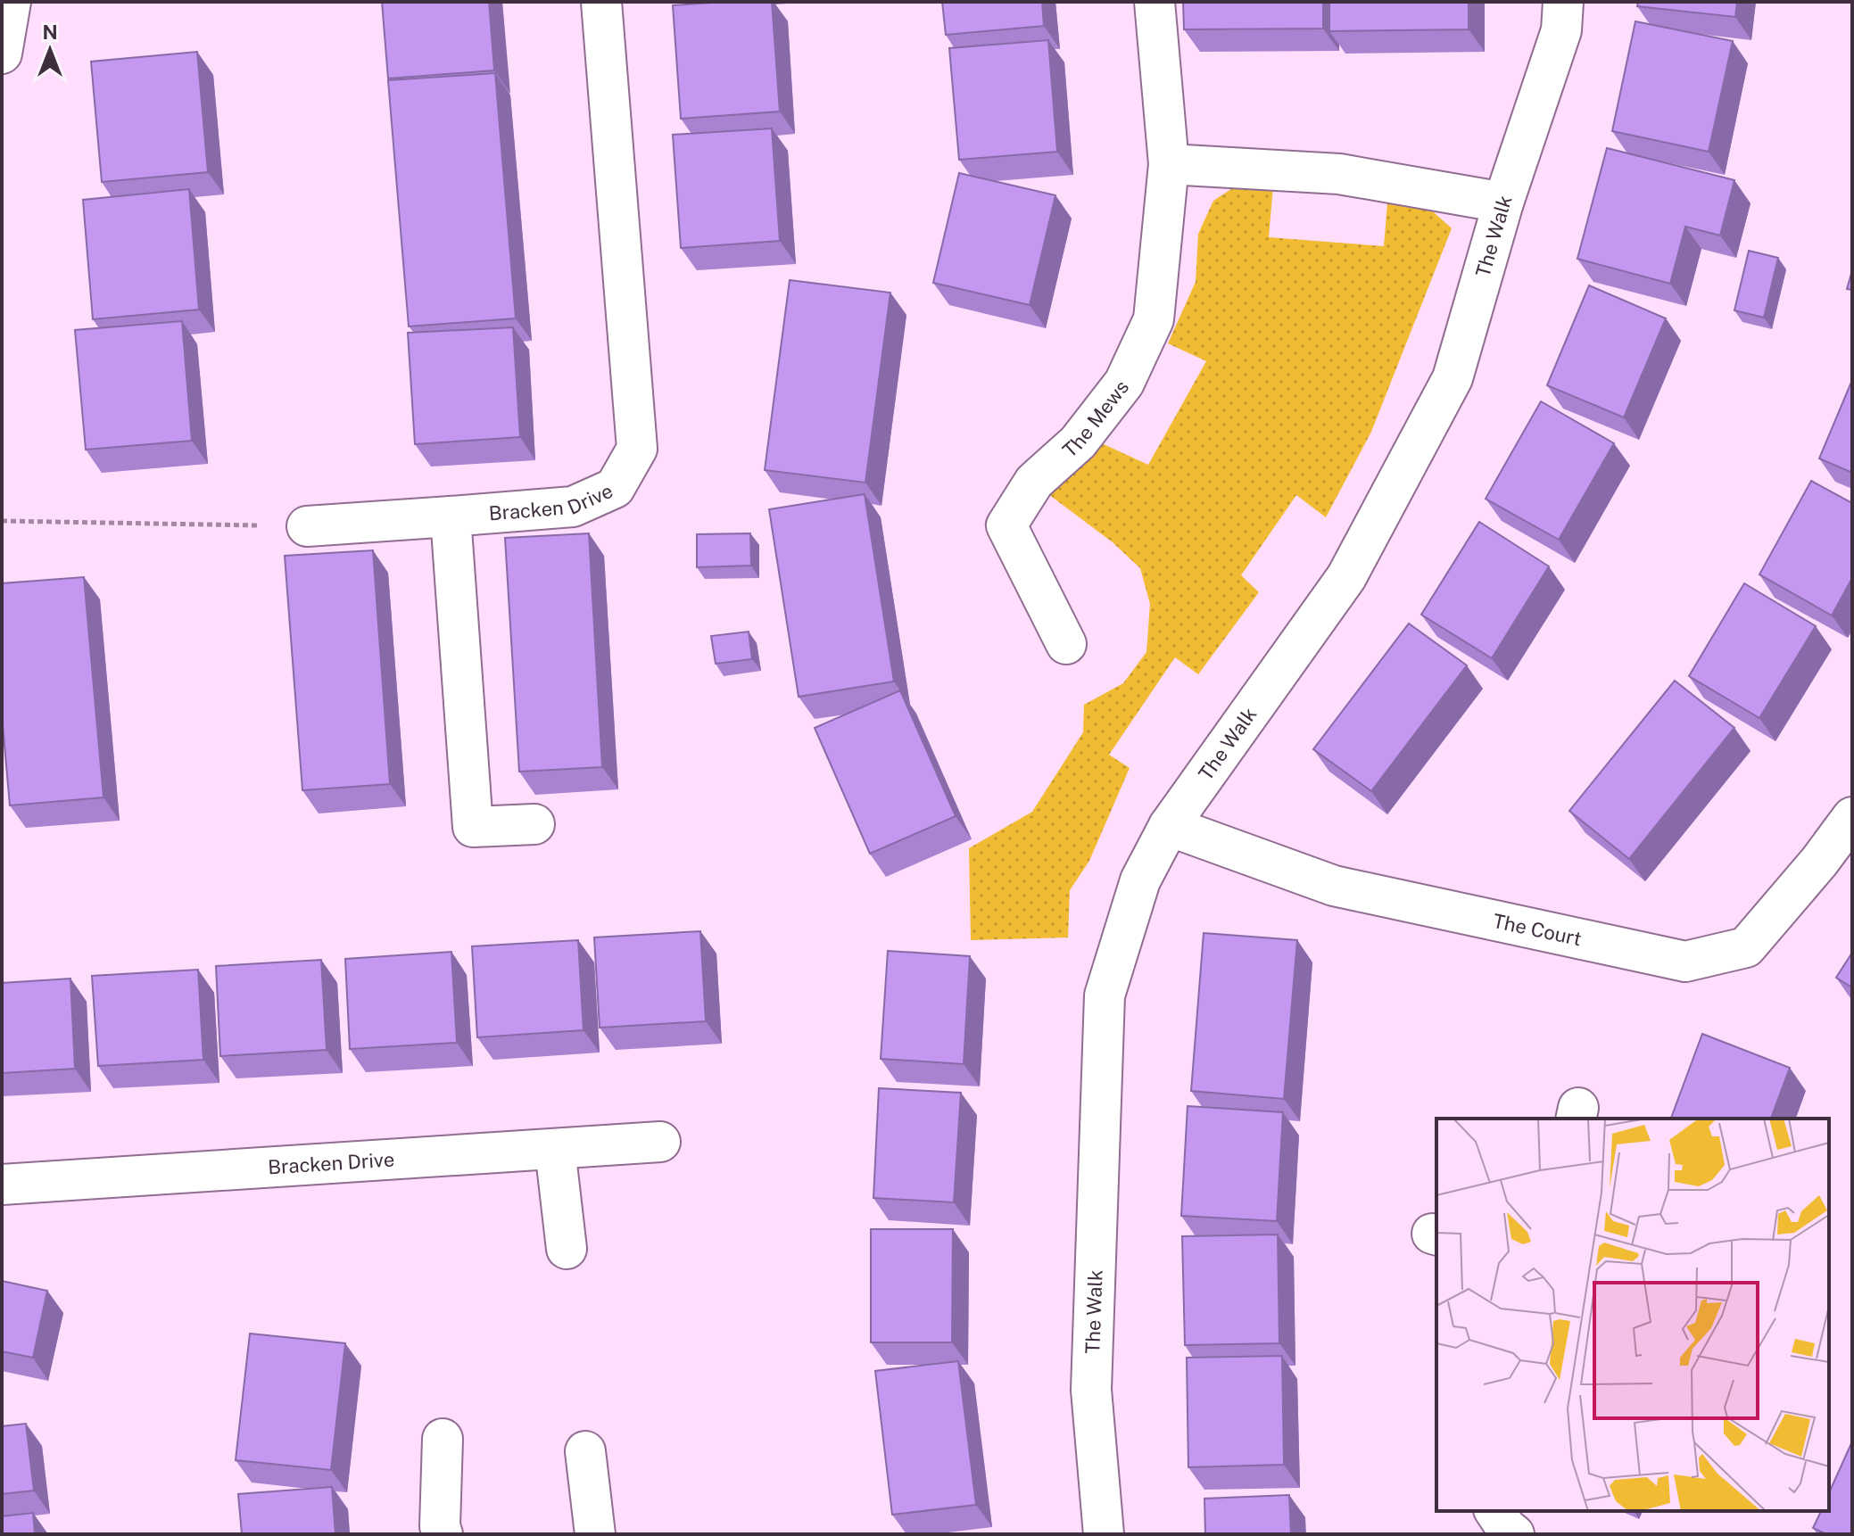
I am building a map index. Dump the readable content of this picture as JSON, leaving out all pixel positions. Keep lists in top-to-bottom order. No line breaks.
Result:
{"streets":{"street":["The Walk","The Mews","Bracken Drive","The Court"]},"crossings":[["The Walk","The Court"]],"north":"top"}
